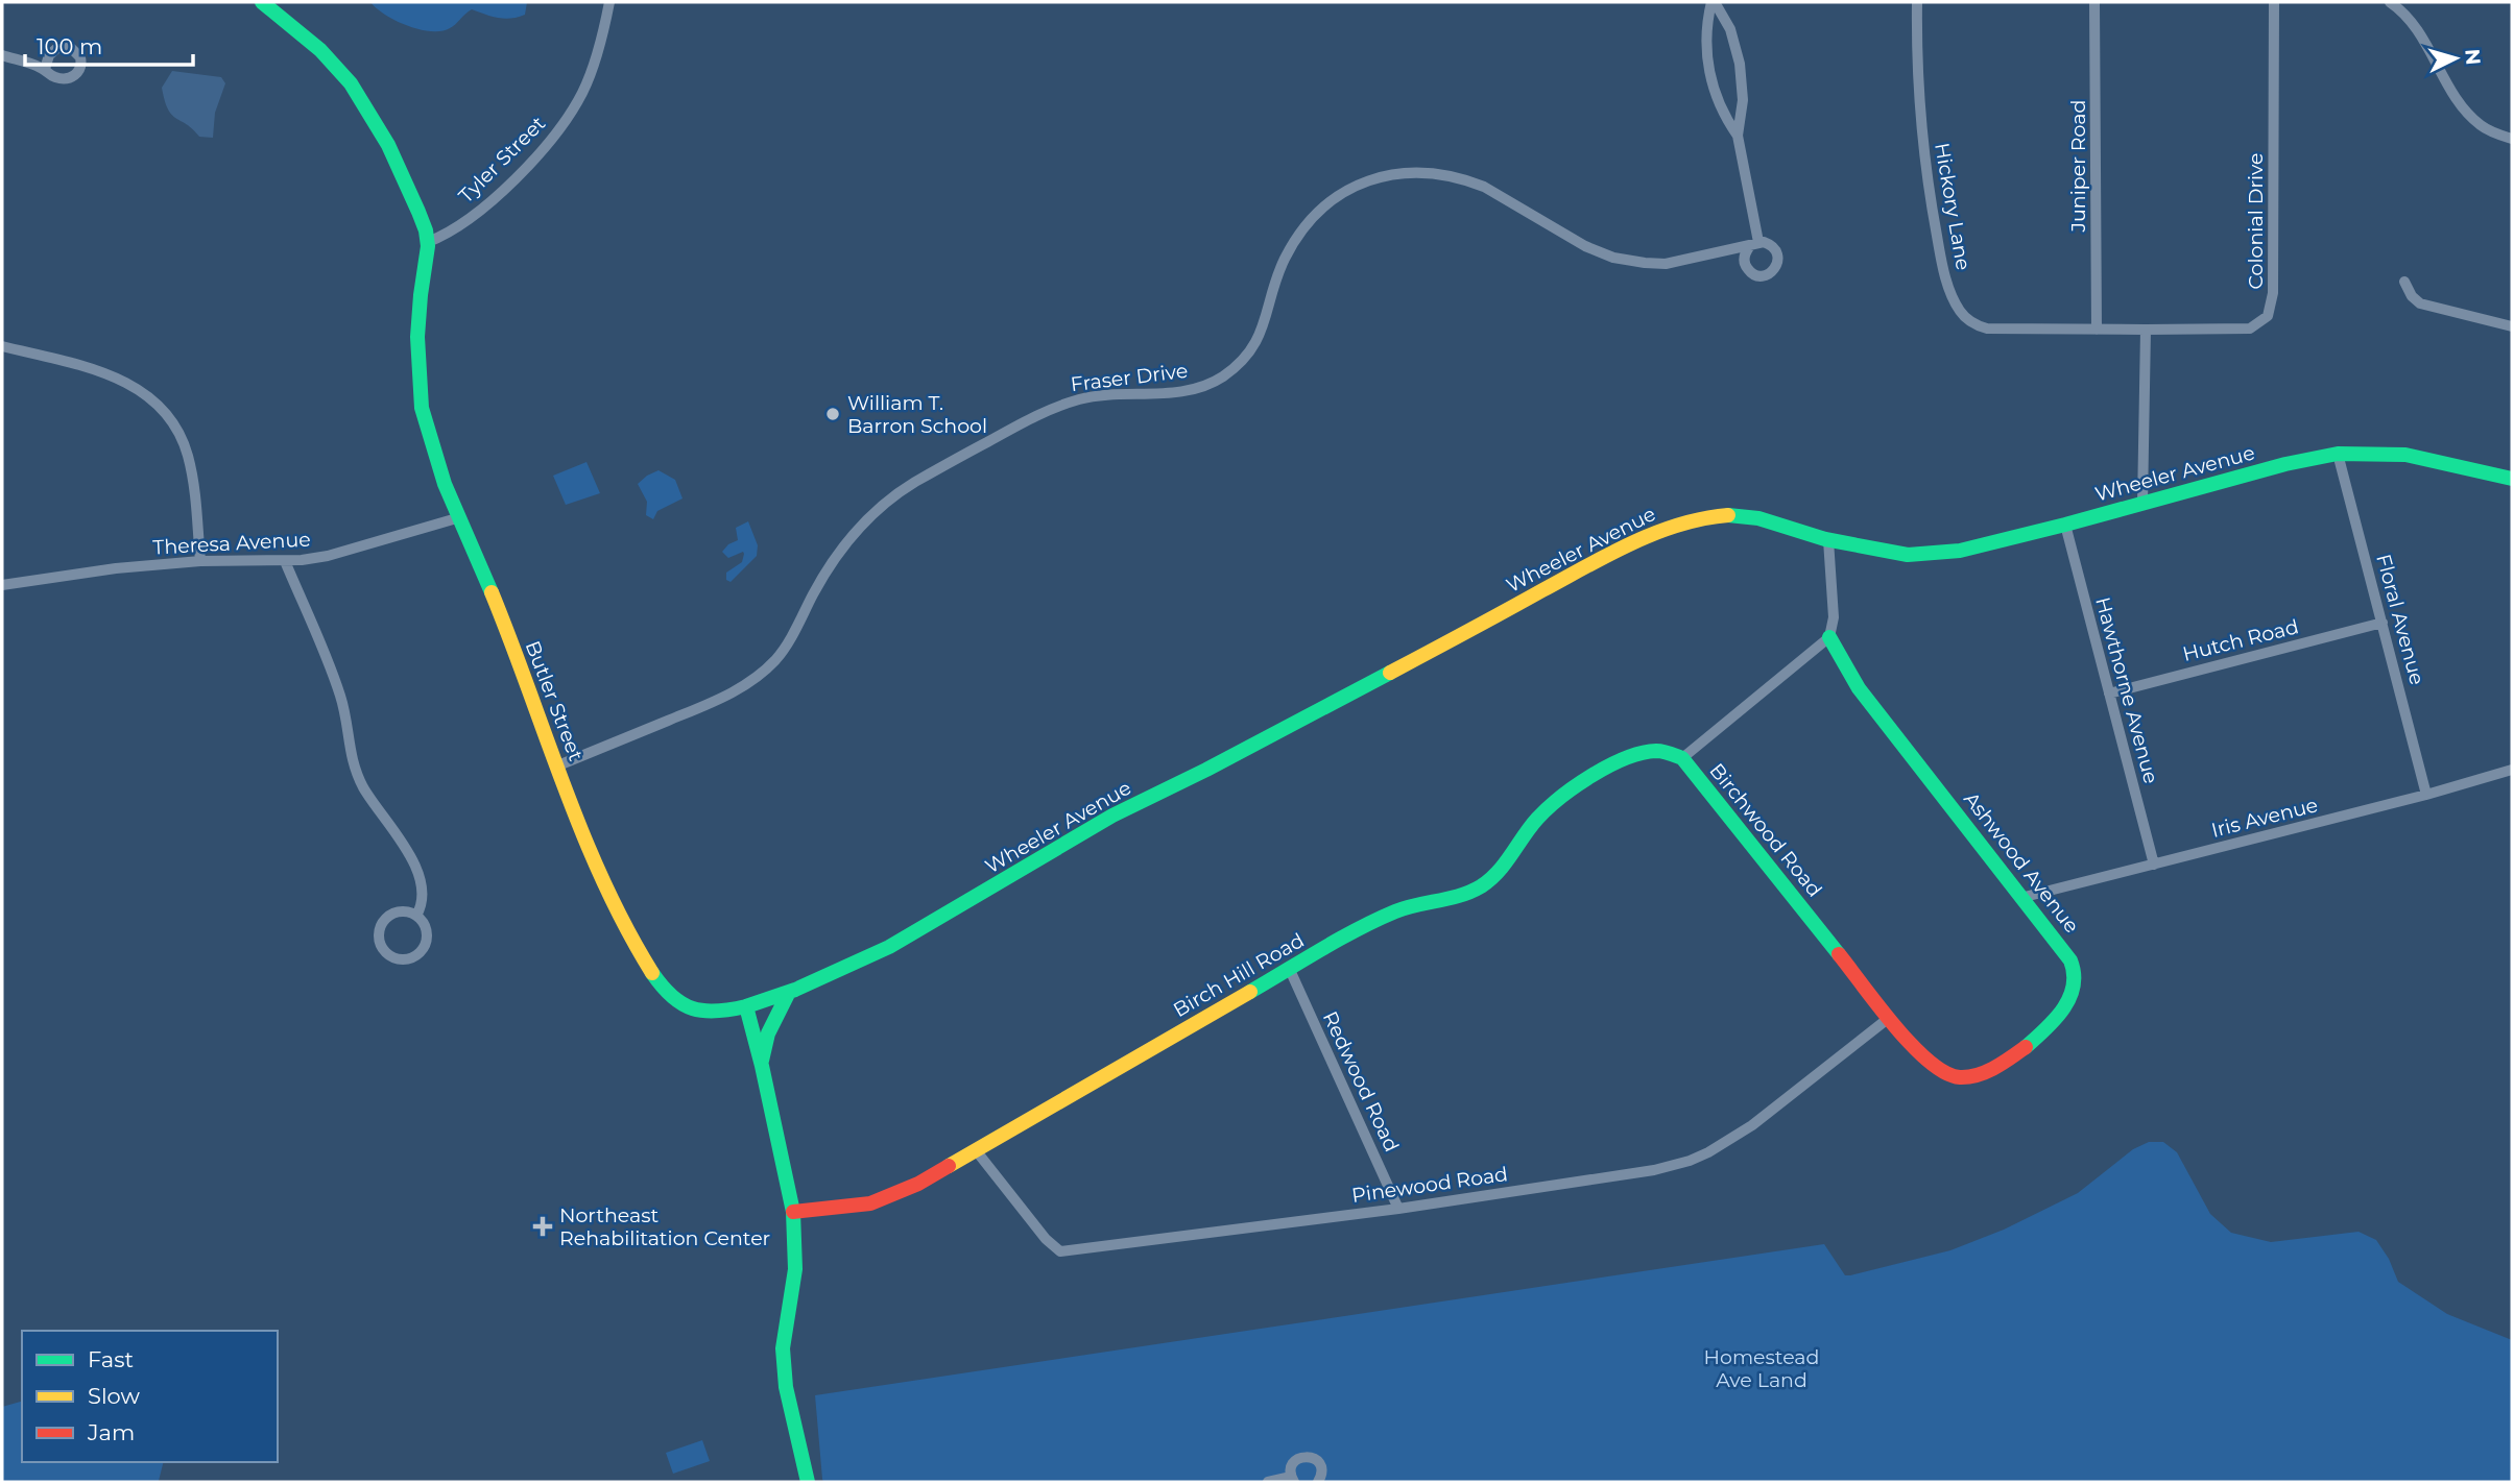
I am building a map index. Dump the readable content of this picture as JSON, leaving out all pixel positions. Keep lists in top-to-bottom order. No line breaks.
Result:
{"streets":{"street":["Tyler Street","Juniper Road","Hickory Lane","Colonial Drive","Fraser Drive","Wheeler Avenue","Theresa Avenue","Floral Avenue","Hutch Road","Hawthorne Avenue","Butler Street","Iris Avenue","Birchwood Road","Ashwood Avenue","Birch Hill Road","Redwood Road","Pinewood Road"]},"crossings":[["Tyler Street","Butler Street"],["Juniper Road","Hickory Lane"],["Hickory Lane","Colonial Drive"],["Fraser Drive","Butler Street"],["Wheeler Avenue","Floral Avenue"],["Wheeler Avenue","Hawthorne Avenue"],["Wheeler Avenue","Butler Street"],["Theresa Avenue","Butler Street"],["Floral Avenue","Hutch Road"],["Floral Avenue","Iris Avenue"],["Hutch Road","Hawthorne Avenue"],["Hawthorne Avenue","Iris Avenue"],["Iris Avenue","Ashwood Avenue"],["Birchwood Road","Ashwood Avenue"],["Birchwood Road","Birch Hill Road"],["Birchwood Road","Pinewood Road"],["Birch Hill Road","Redwood Road"],["Birch Hill Road","Pinewood Road"],["Redwood Road","Pinewood Road"]],"parks":["Homestead Ave Land"],"places":{"other":["William T. Barron School"],"health":["Northeast Rehabilitation Center"]},"legend":["Fast","Slow","Jam"],"scale_bar":"100 m","north":"right"}
